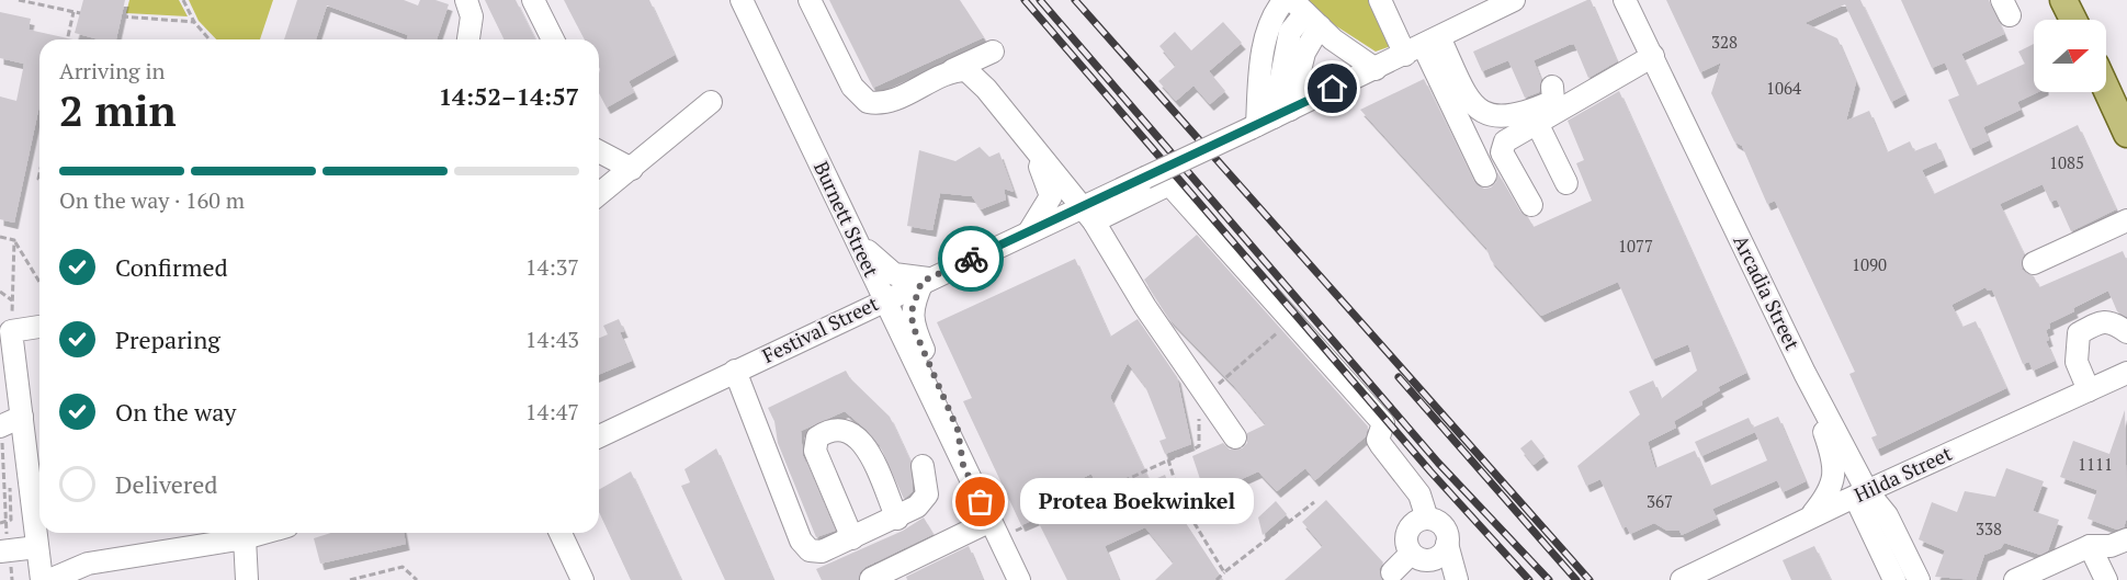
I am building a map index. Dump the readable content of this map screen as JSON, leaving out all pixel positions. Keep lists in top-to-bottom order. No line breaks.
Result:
{"streets":{"street":["Burnett Street","Arcadia Street","Festival Street","Hilda Street"]},"crossings":[["Burnett Street","Festival Street"],["Arcadia Street","Hilda Street"]],"places":["Protea Boekwinkel"],"house_numbers":["328","1064","1085","1077","1090","1111","367","338"],"north":"right","page":{"heading":["2 min","Arriving in","14:52–14:57"],"bar":"On the way · 160 m","list":[["Confirmed","14:37"],["Preparing","14:43"],["On the way","14:47"],"Delivered"],"bubble":"Protea Boekwinkel"}}
